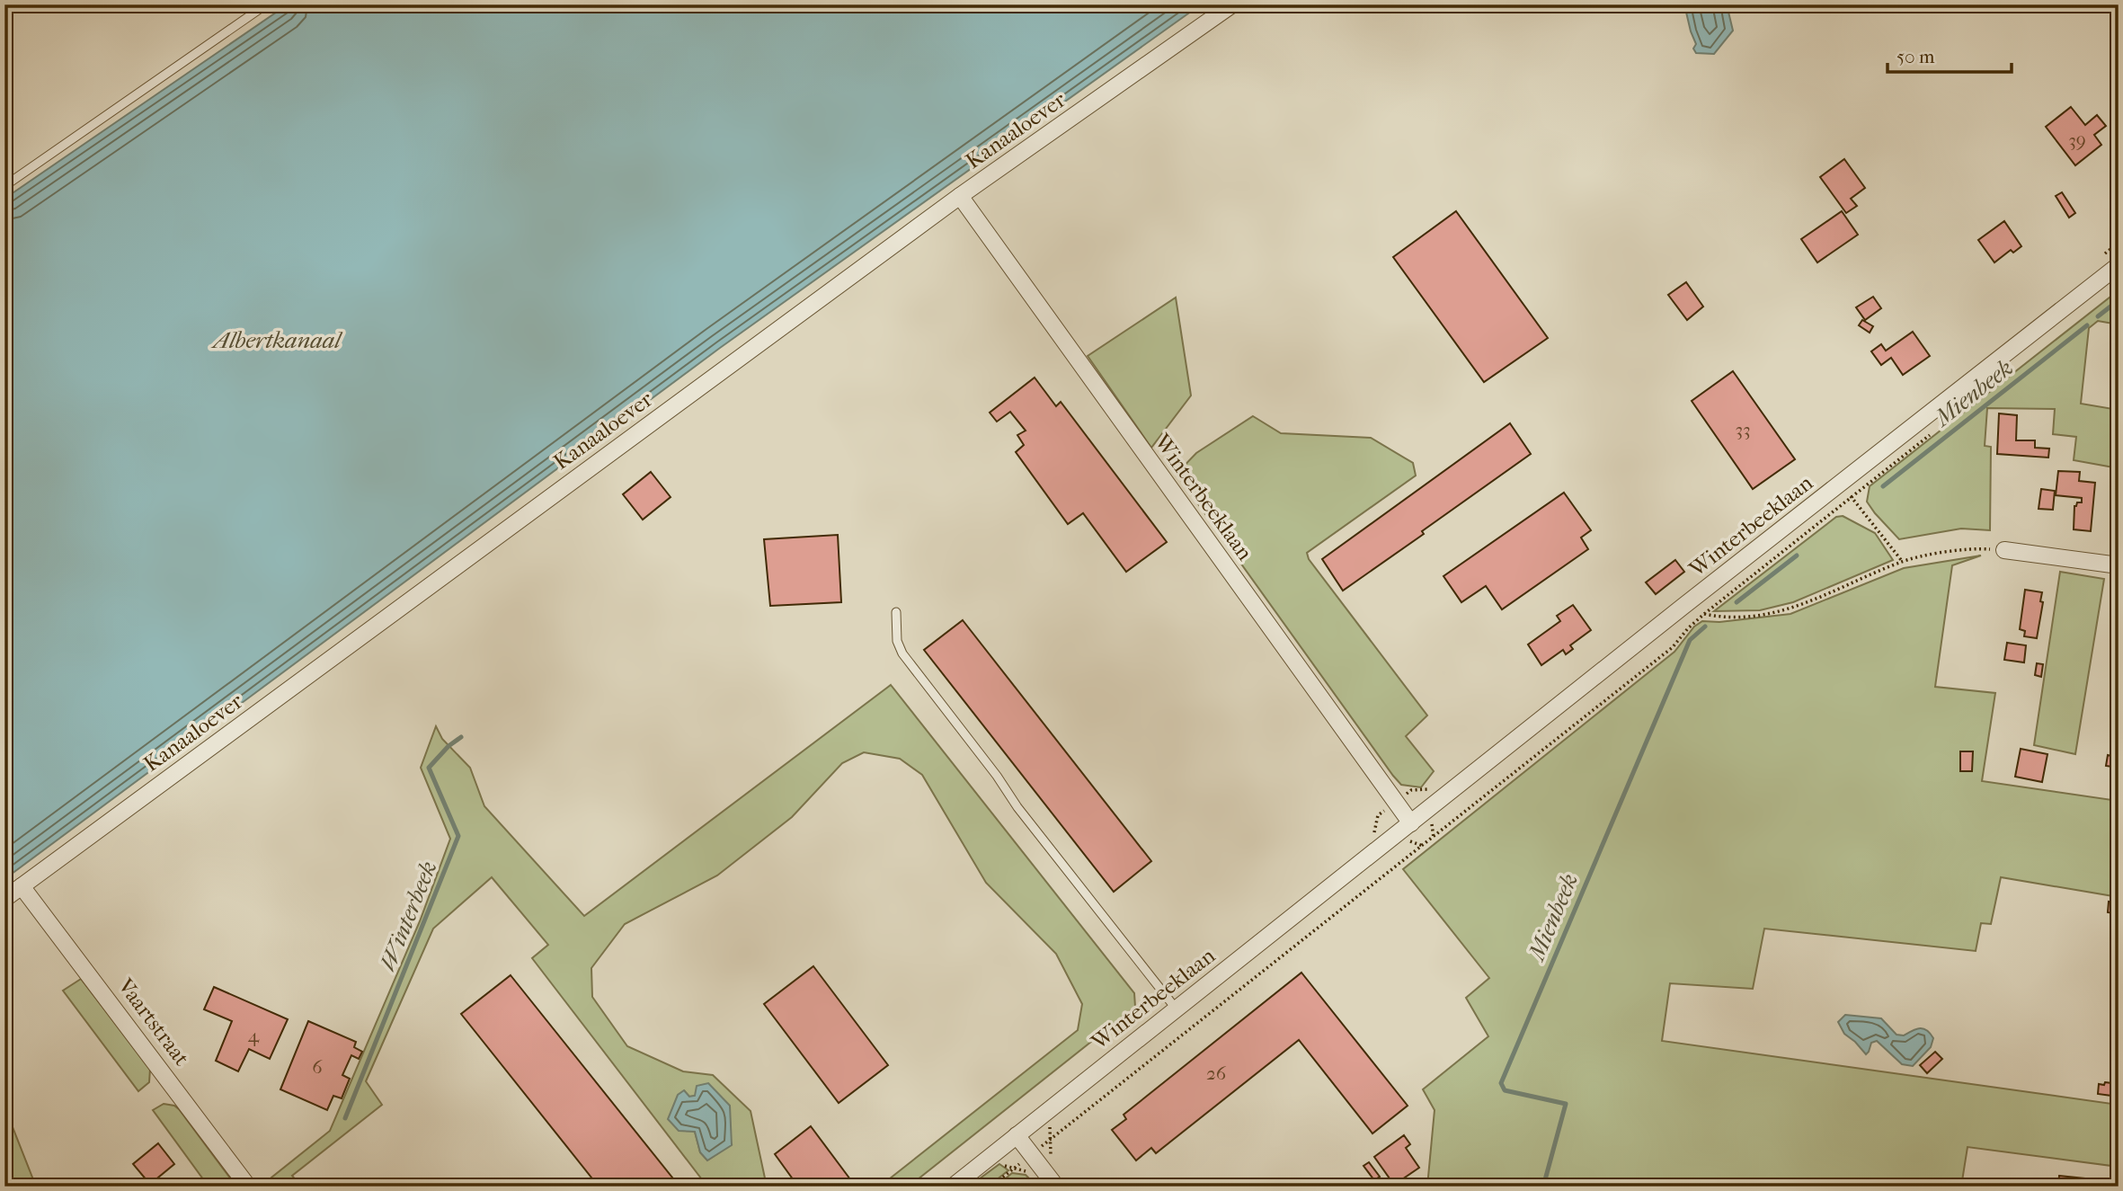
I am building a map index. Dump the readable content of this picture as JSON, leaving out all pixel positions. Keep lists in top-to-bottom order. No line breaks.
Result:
{"streets":{"street":["Kanaaloever","Winterbeeklaan","Vaartstraat"]},"crossings":[["Kanaaloever","Winterbeeklaan"],["Kanaaloever","Vaartstraat"]],"water":["Albertkanaal","Mienbeek","Winterbeek"],"house_numbers":["39","33","4","6","26"],"scale_bar":"50 m"}
